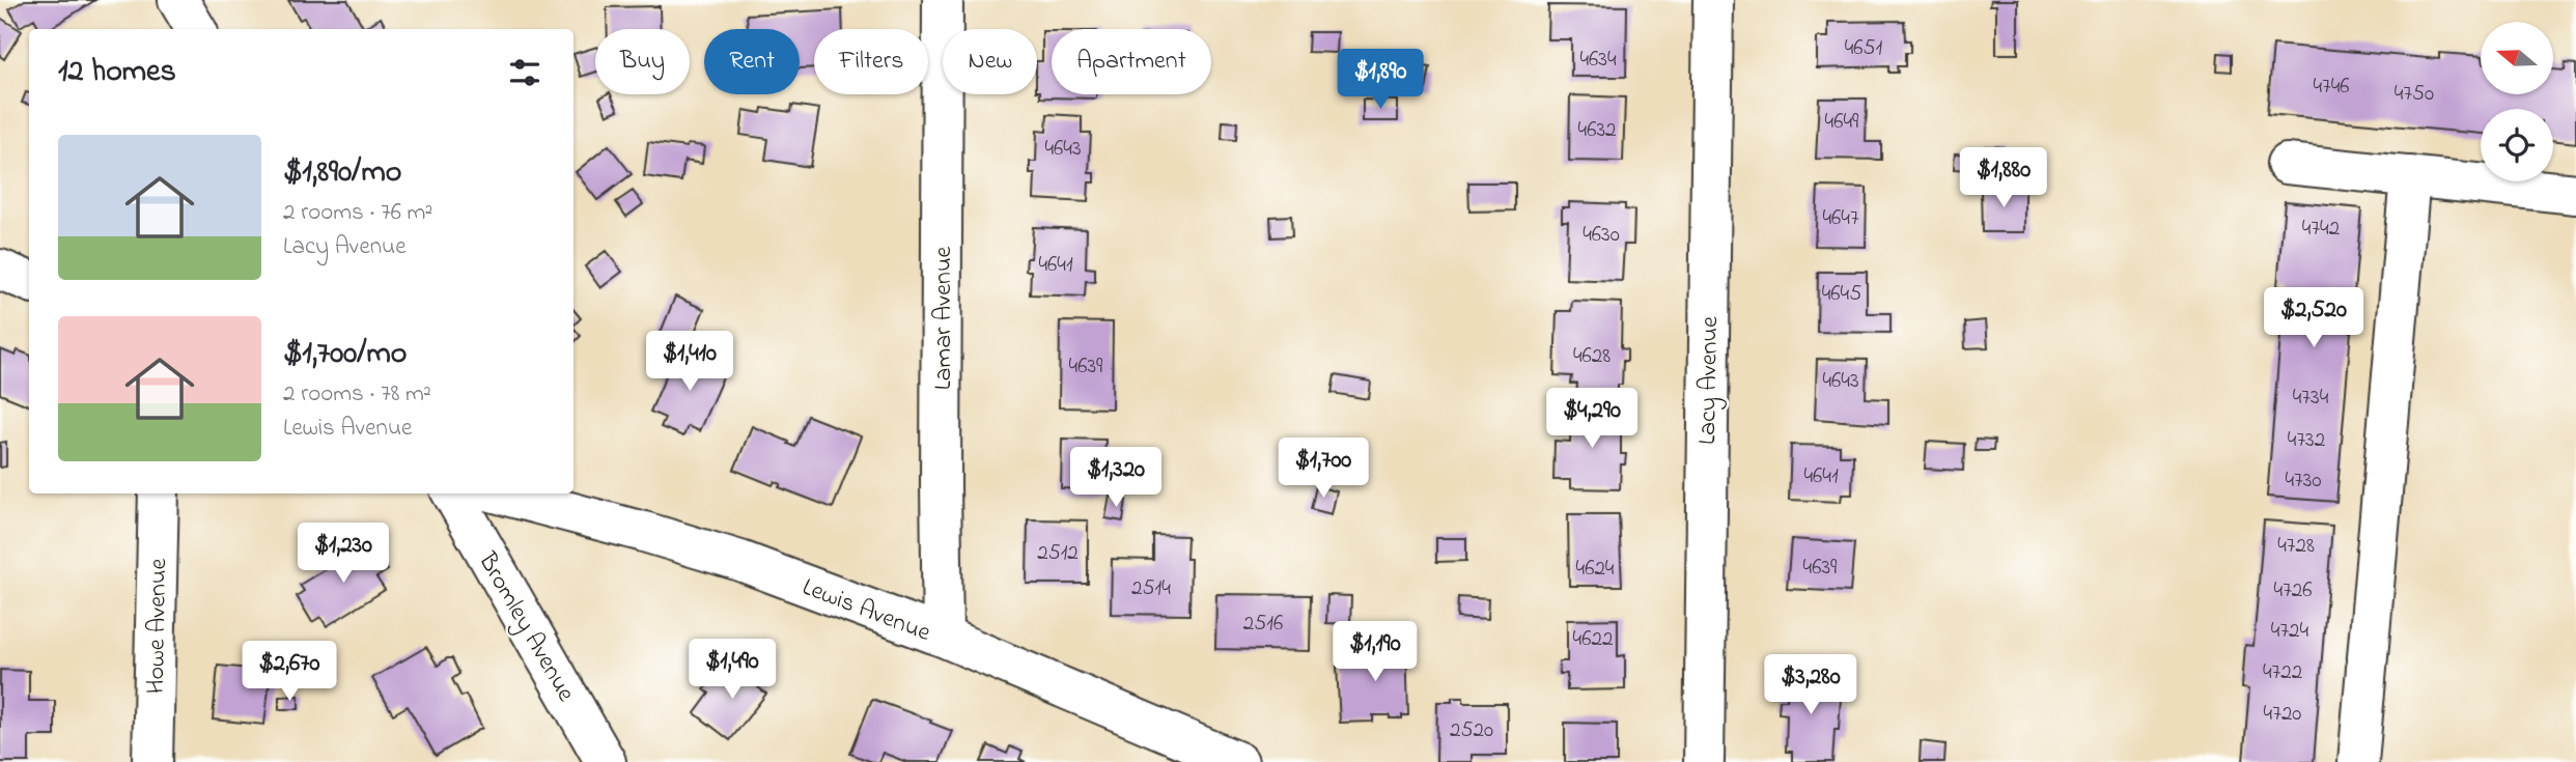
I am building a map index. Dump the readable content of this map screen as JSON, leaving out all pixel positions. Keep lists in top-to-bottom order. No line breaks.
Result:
{"streets":{"street":["Lamar Avenue","Lacy Avenue","Lewis Avenue","Howe Avenue","Bromley Avenue"]},"crossings":[["Lamar Avenue","Lewis Avenue"]],"house_numbers":["4651","4634","4746","4750","4649","4632","4643","4647","4742","4630","4641","4645","4628","4639","4643","4734","4732","4641","4730","4728","2512","4639","4624","2514","4726","2516","4724","4622","4722","4720","2520"],"north":"left","page":{"chip":["Buy","Rent","Filters","New","Apartment"],"heading":"12 homes","price":["$1,890","$1,880","$2,520","$1,410","$4,290","$1,700","$1,320","$1,230","$1,190","$1,490","$2,670","$3,280"],"list":[{"name":"$1,890/mo","note":"2 rooms · 76 m² · Lacy Avenue"},{"name":"$1,700/mo","note":"2 rooms · 78 m² · Lewis Avenue"}]}}
